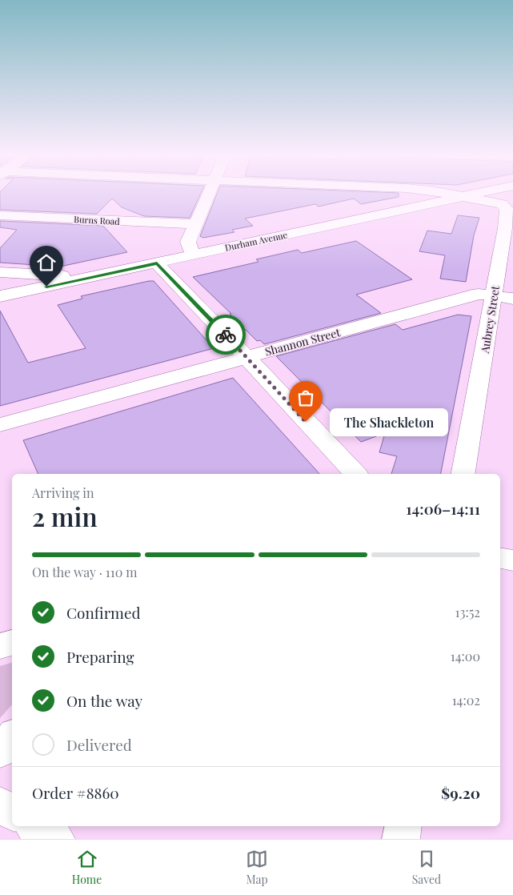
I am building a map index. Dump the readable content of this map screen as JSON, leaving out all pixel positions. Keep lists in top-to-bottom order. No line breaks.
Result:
{"streets":{"street":["Burns Road","Durham Avenue","Aubrey Street","Shannon Street"]},"crossings":[["Durham Avenue","Aubrey Street"],["Aubrey Street","Shannon Street"]],"places":["The Shackleton"],"page":{"bubble":"The Shackleton","heading":["2 min","Arriving in","14:06–14:11"],"panel":["Order #8860","$9.20"],"bar":"On the way · 110 m","list":[["Confirmed","13:52"],["Preparing","14:00"],["On the way","14:02"],"Delivered"],"tabs":["Home","Map","Saved"]}}
